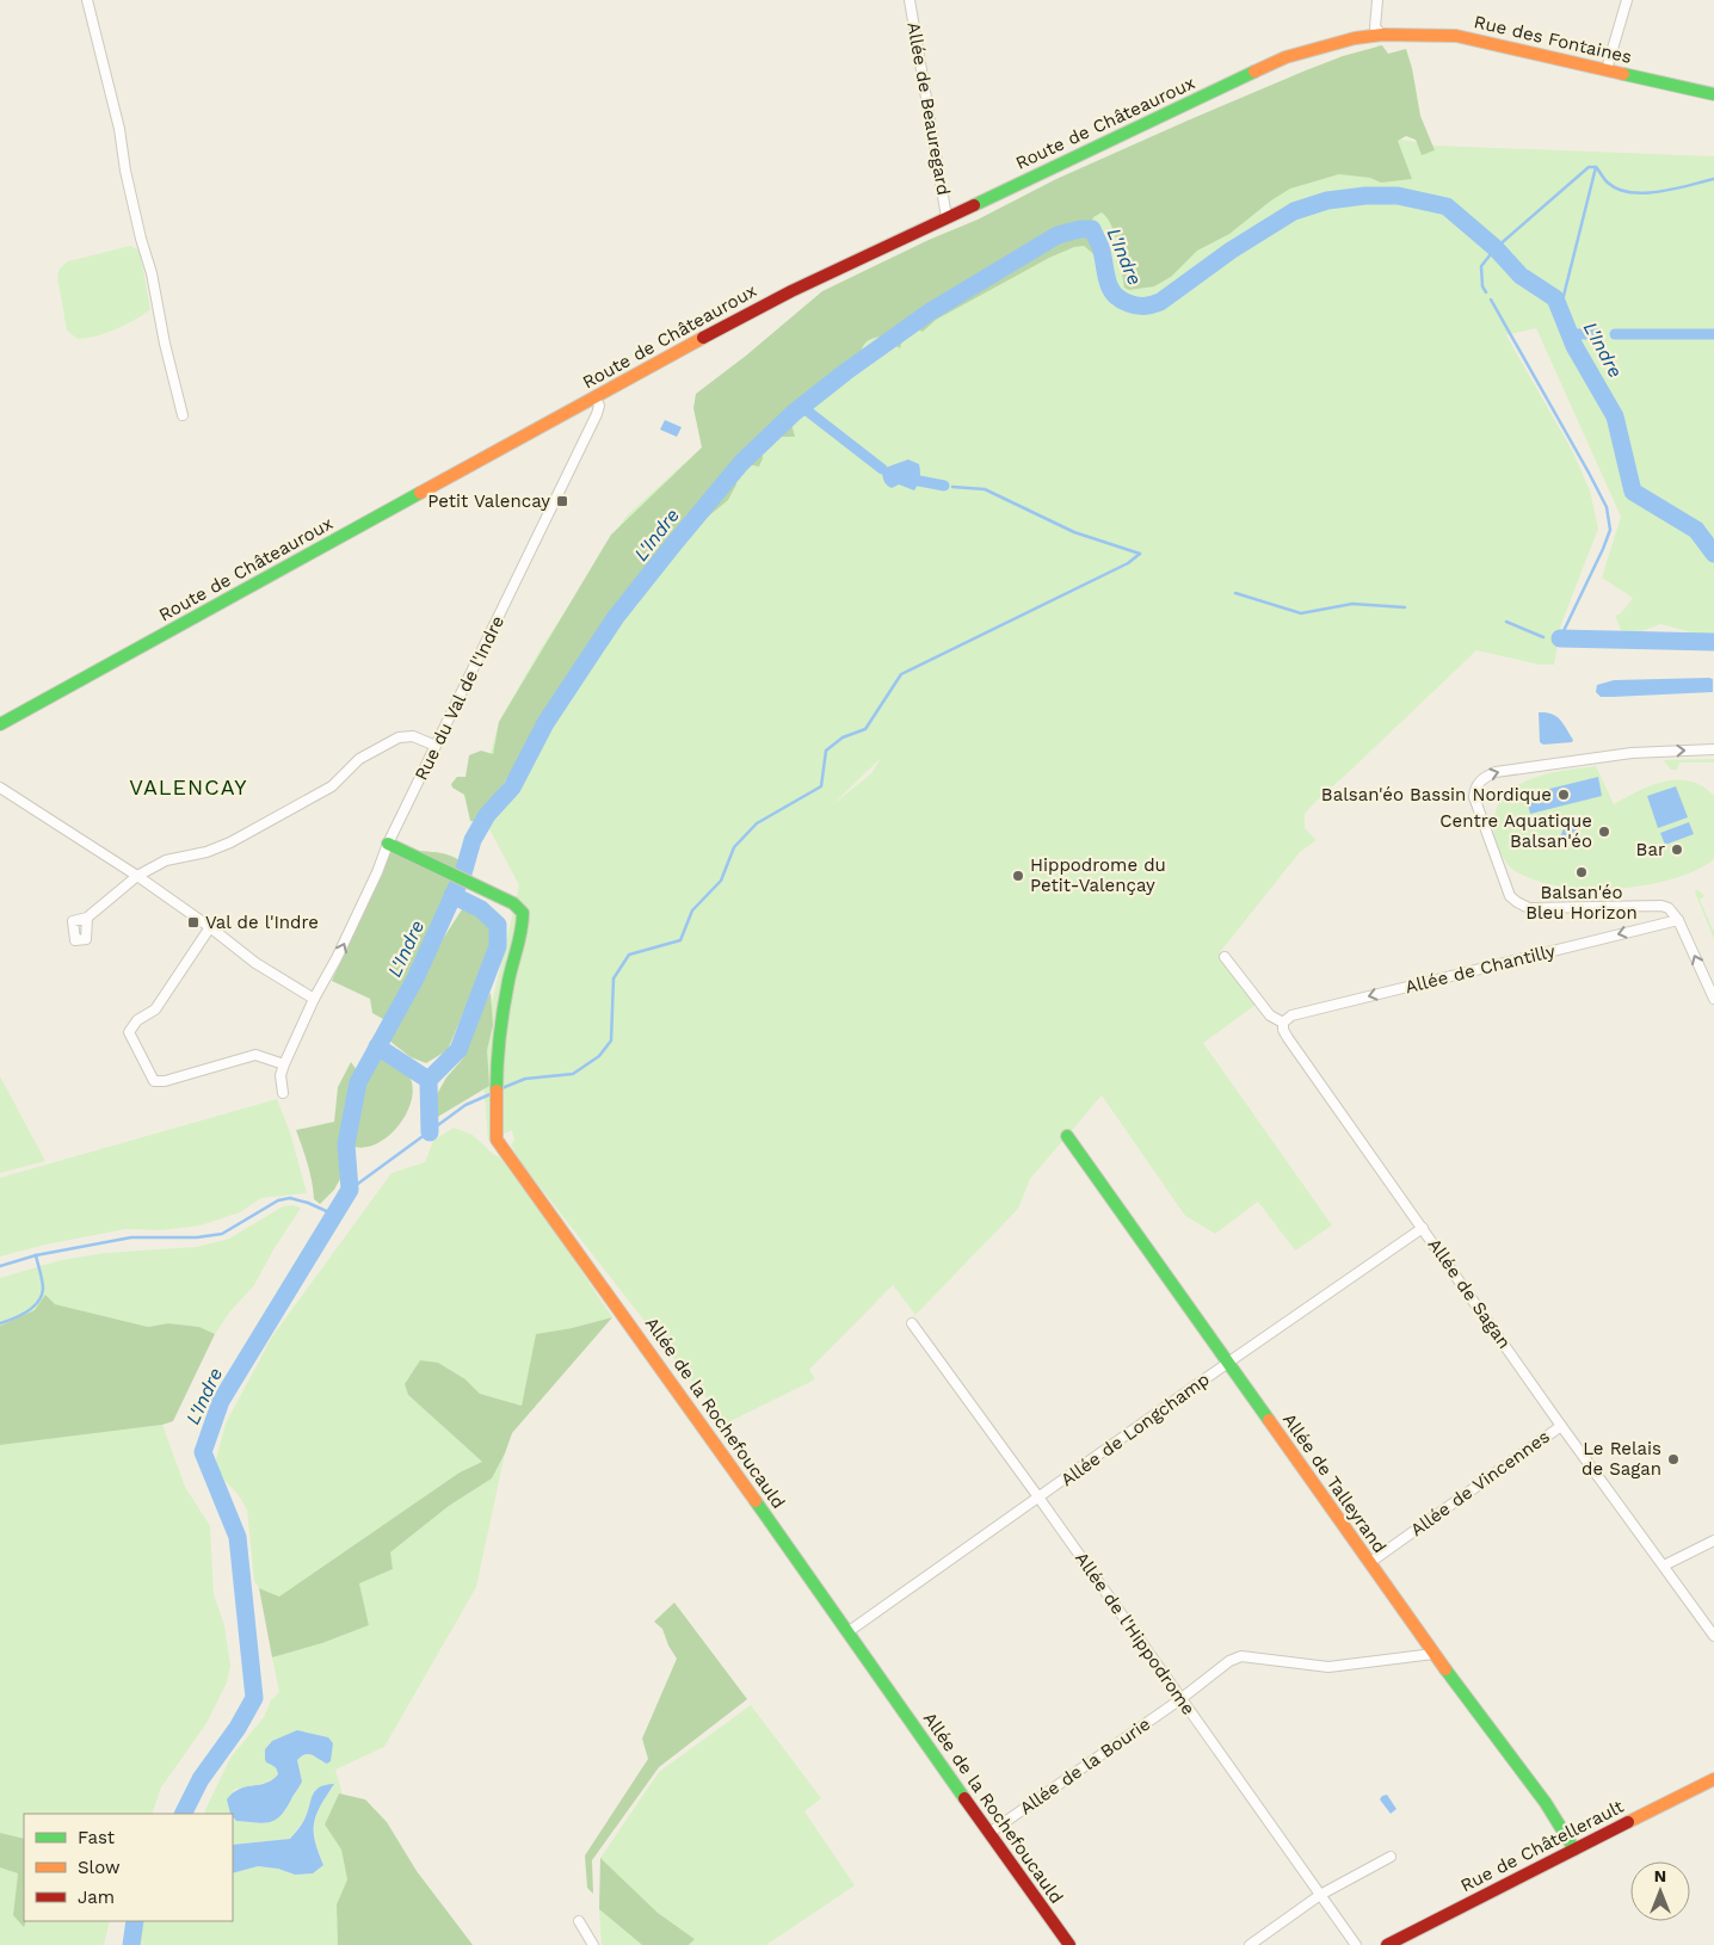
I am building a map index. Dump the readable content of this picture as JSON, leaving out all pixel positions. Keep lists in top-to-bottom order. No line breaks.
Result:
{"streets":{"street":["Rue des Fontaines","Allée de Beauregard","Route de Châteauroux","Rue du Val de l'Indre","Allée de Chantilly","Allée de Sagan","Allée de la Rochefoucauld","Allée de Longchamp","Allée de Talleyrand","Allée de Vincennes","Allée de l'Hippodrome","Allée de la Bourie","Rue de Châtellerault"]},"crossings":[["Rue des Fontaines","Route de Châteauroux"],["Allée de Beauregard","Route de Châteauroux"],["Route de Châteauroux","Rue du Val de l'Indre"],["Rue du Val de l'Indre","Allée de la Rochefoucauld"],["Allée de Chantilly","Allée de Sagan"],["Allée de Sagan","Allée de Longchamp"],["Allée de Sagan","Allée de Vincennes"],["Allée de la Rochefoucauld","Allée de Longchamp"],["Allée de la Rochefoucauld","Allée de la Bourie"],["Allée de Longchamp","Allée de Talleyrand"],["Allée de Longchamp","Allée de l'Hippodrome"],["Allée de Talleyrand","Allée de Vincennes"],["Allée de Talleyrand","Allée de la Bourie"],["Allée de Talleyrand","Rue de Châtellerault"],["Allée de l'Hippodrome","Allée de la Bourie"]],"one_way":["Allée de Chantilly"],"districts":["VALENCAY"],"water":["L'Indre"],"places":{"transit":["Petit Valencay","Val de l'Indre"],"other":["Balsan'éo Bassin Nordique","Centre Aquatique Balsan'éo","Bar","Balsan'éo Bleu Horizon","Hippodrome du Petit-Valençay","Le Relais de Sagan"]},"legend":["Fast","Slow","Jam"],"north":"top"}
